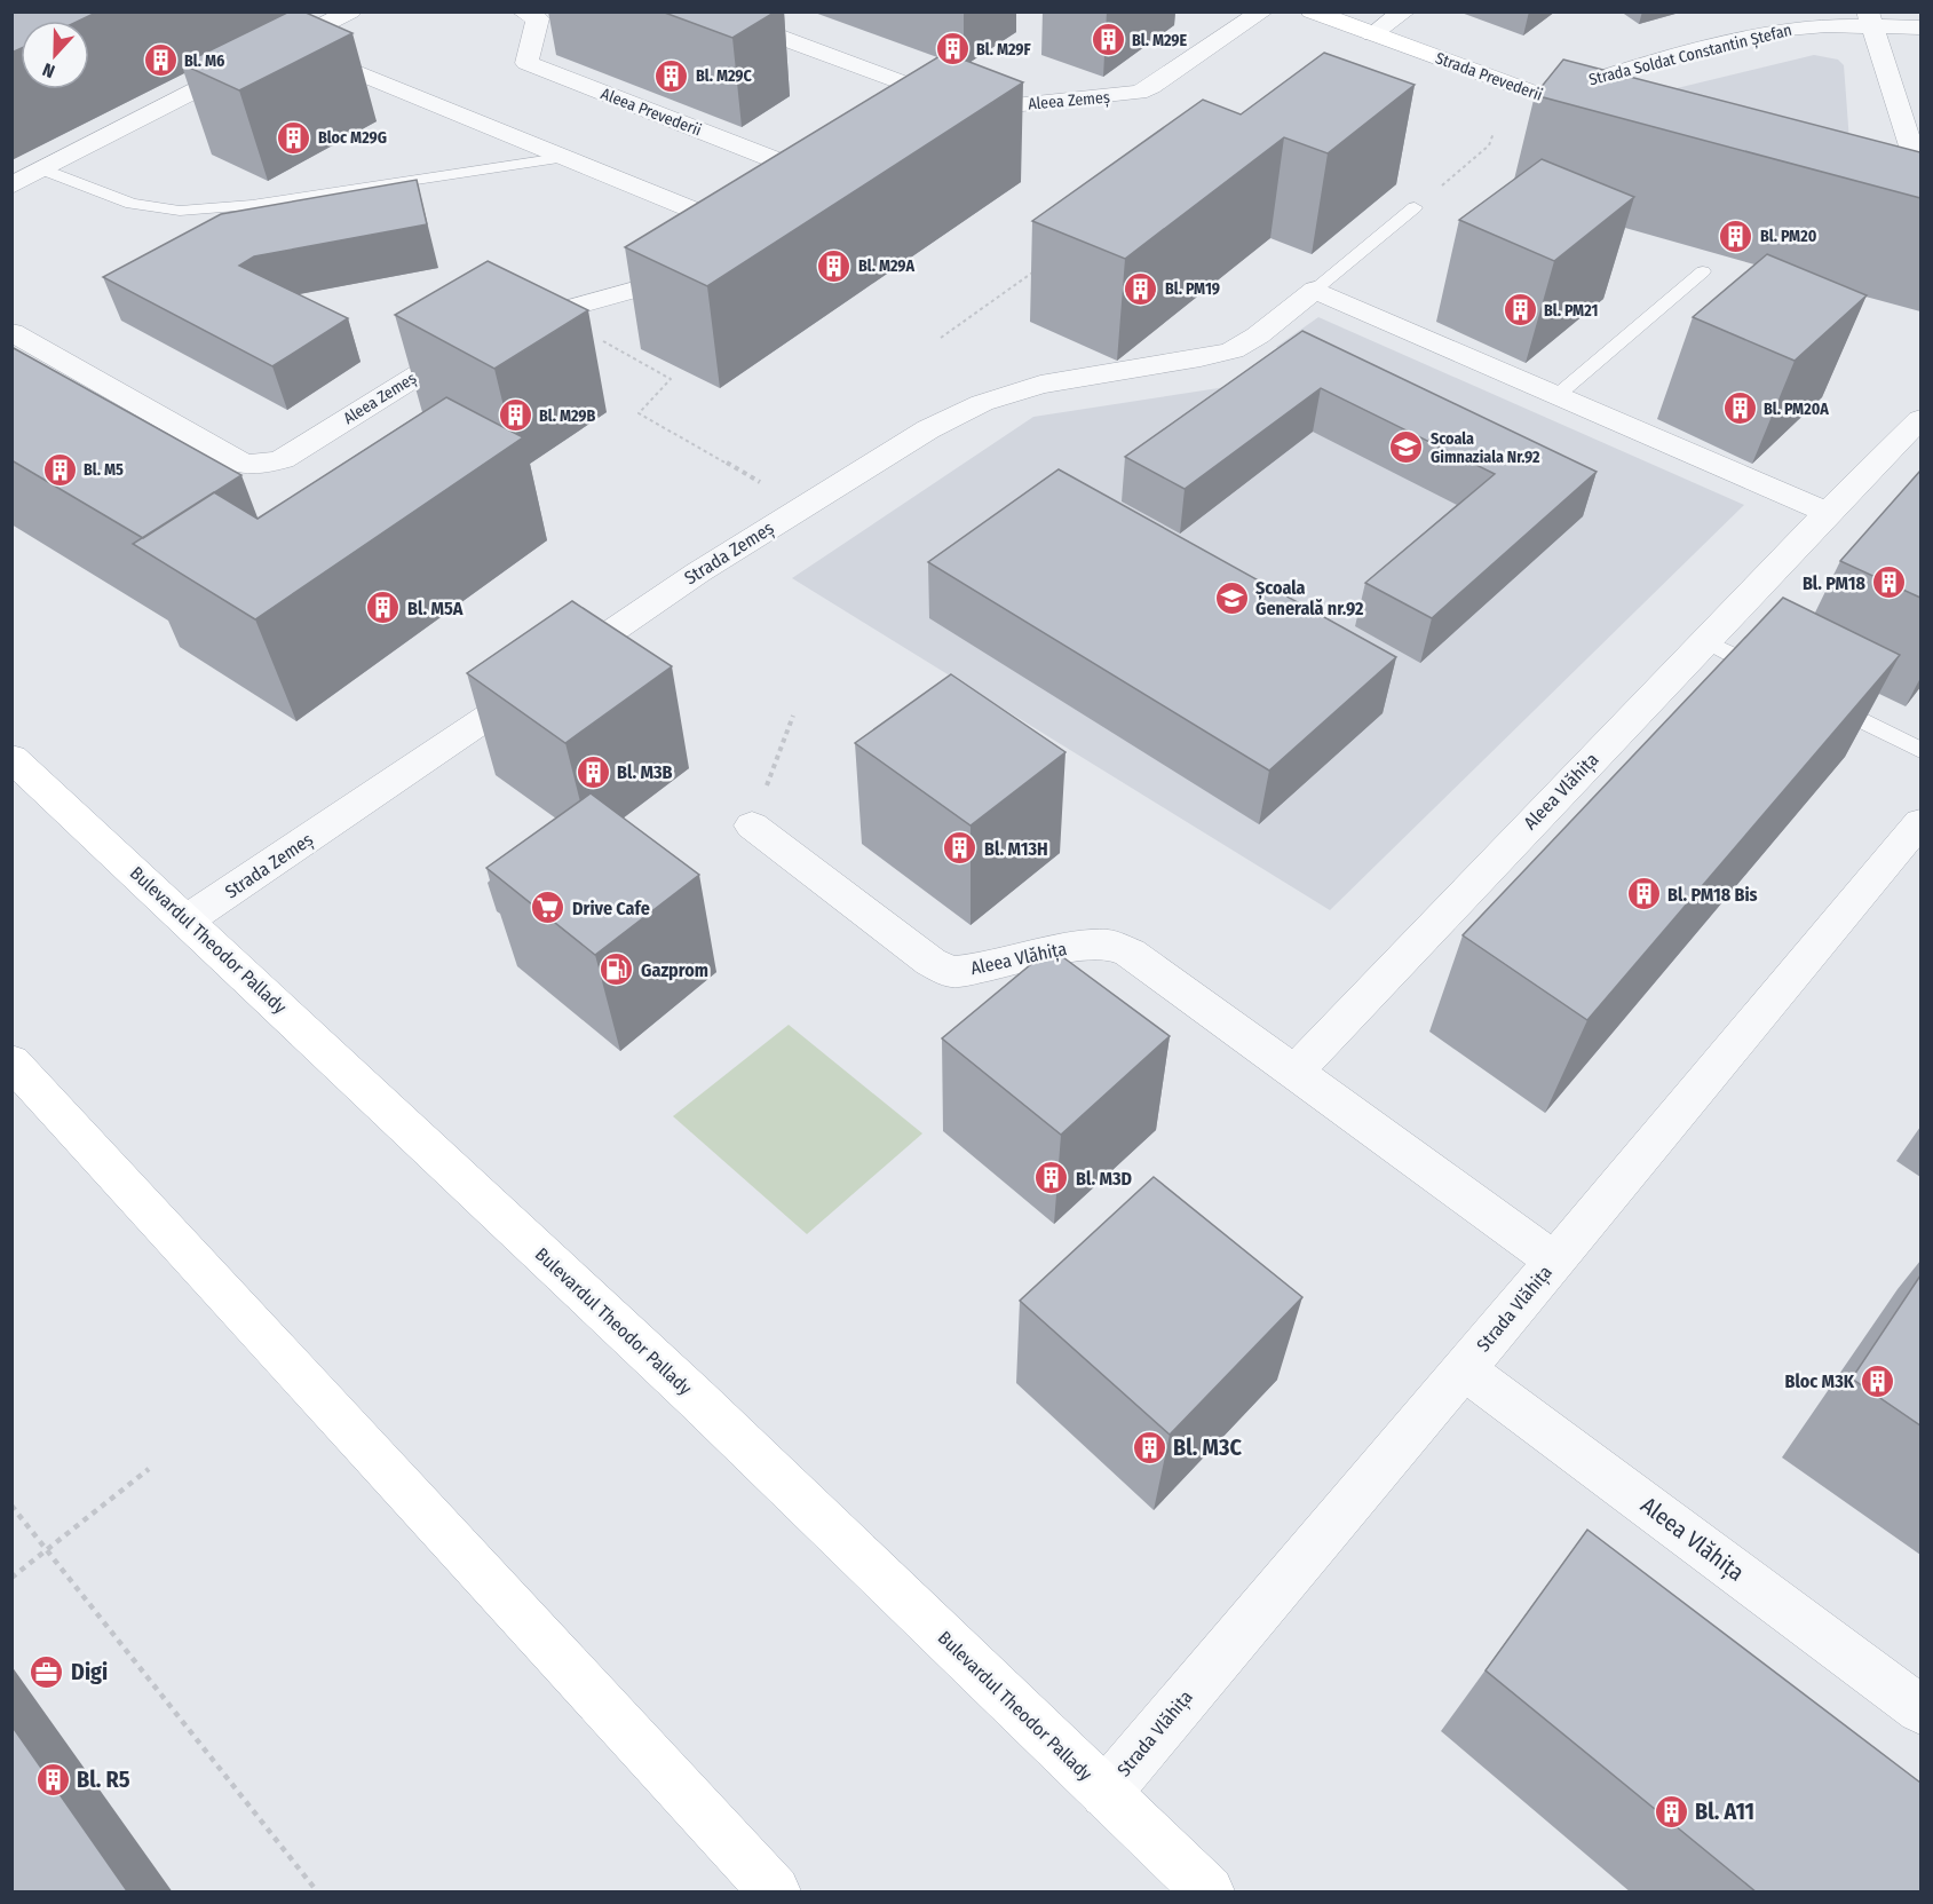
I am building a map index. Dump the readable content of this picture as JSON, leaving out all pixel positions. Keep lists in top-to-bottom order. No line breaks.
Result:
{"streets":{"main road":["Strada Prevederii","Bulevardul Theodor Pallady"],"street":["Strada Soldat Constantin Ștefan","Aleea Zemeș","Aleea Prevederii","Strada Zemeș","Aleea Vlăhița","Strada Vlăhița"]},"crossings":[["Strada Soldat Constantin Ștefan","Strada Prevederii"],["Strada Zemeș","Bulevardul Theodor Pallady"],["Aleea Vlăhița","Strada Vlăhița"],["Bulevardul Theodor Pallady","Strada Vlăhița"]],"places":{"building":["Bl. M29E","Bl. M29F","Bl. M6","Bl. M29C","Bloc M29G","Bl. PM20","Bl. M29A","Bl. PM19","Bl. PM21","Bl. PM20A","Bl. M29B","Bl. M5","Bl. PM18","Bl. M5A","Bl. M3B","Bl. M13H","Bl. PM18 Bis","Bl. M3D","Bloc M3K","Bl. M3C","Bl. R5","Bl. A11"],"school or university":["Scoala Gimnaziala Nr.92","Școala Generală nr.92"],"supermarket":["Drive Cafe"],"fuel station":["Gazprom"],"office":["Digi"]},"north":"bottom"}
